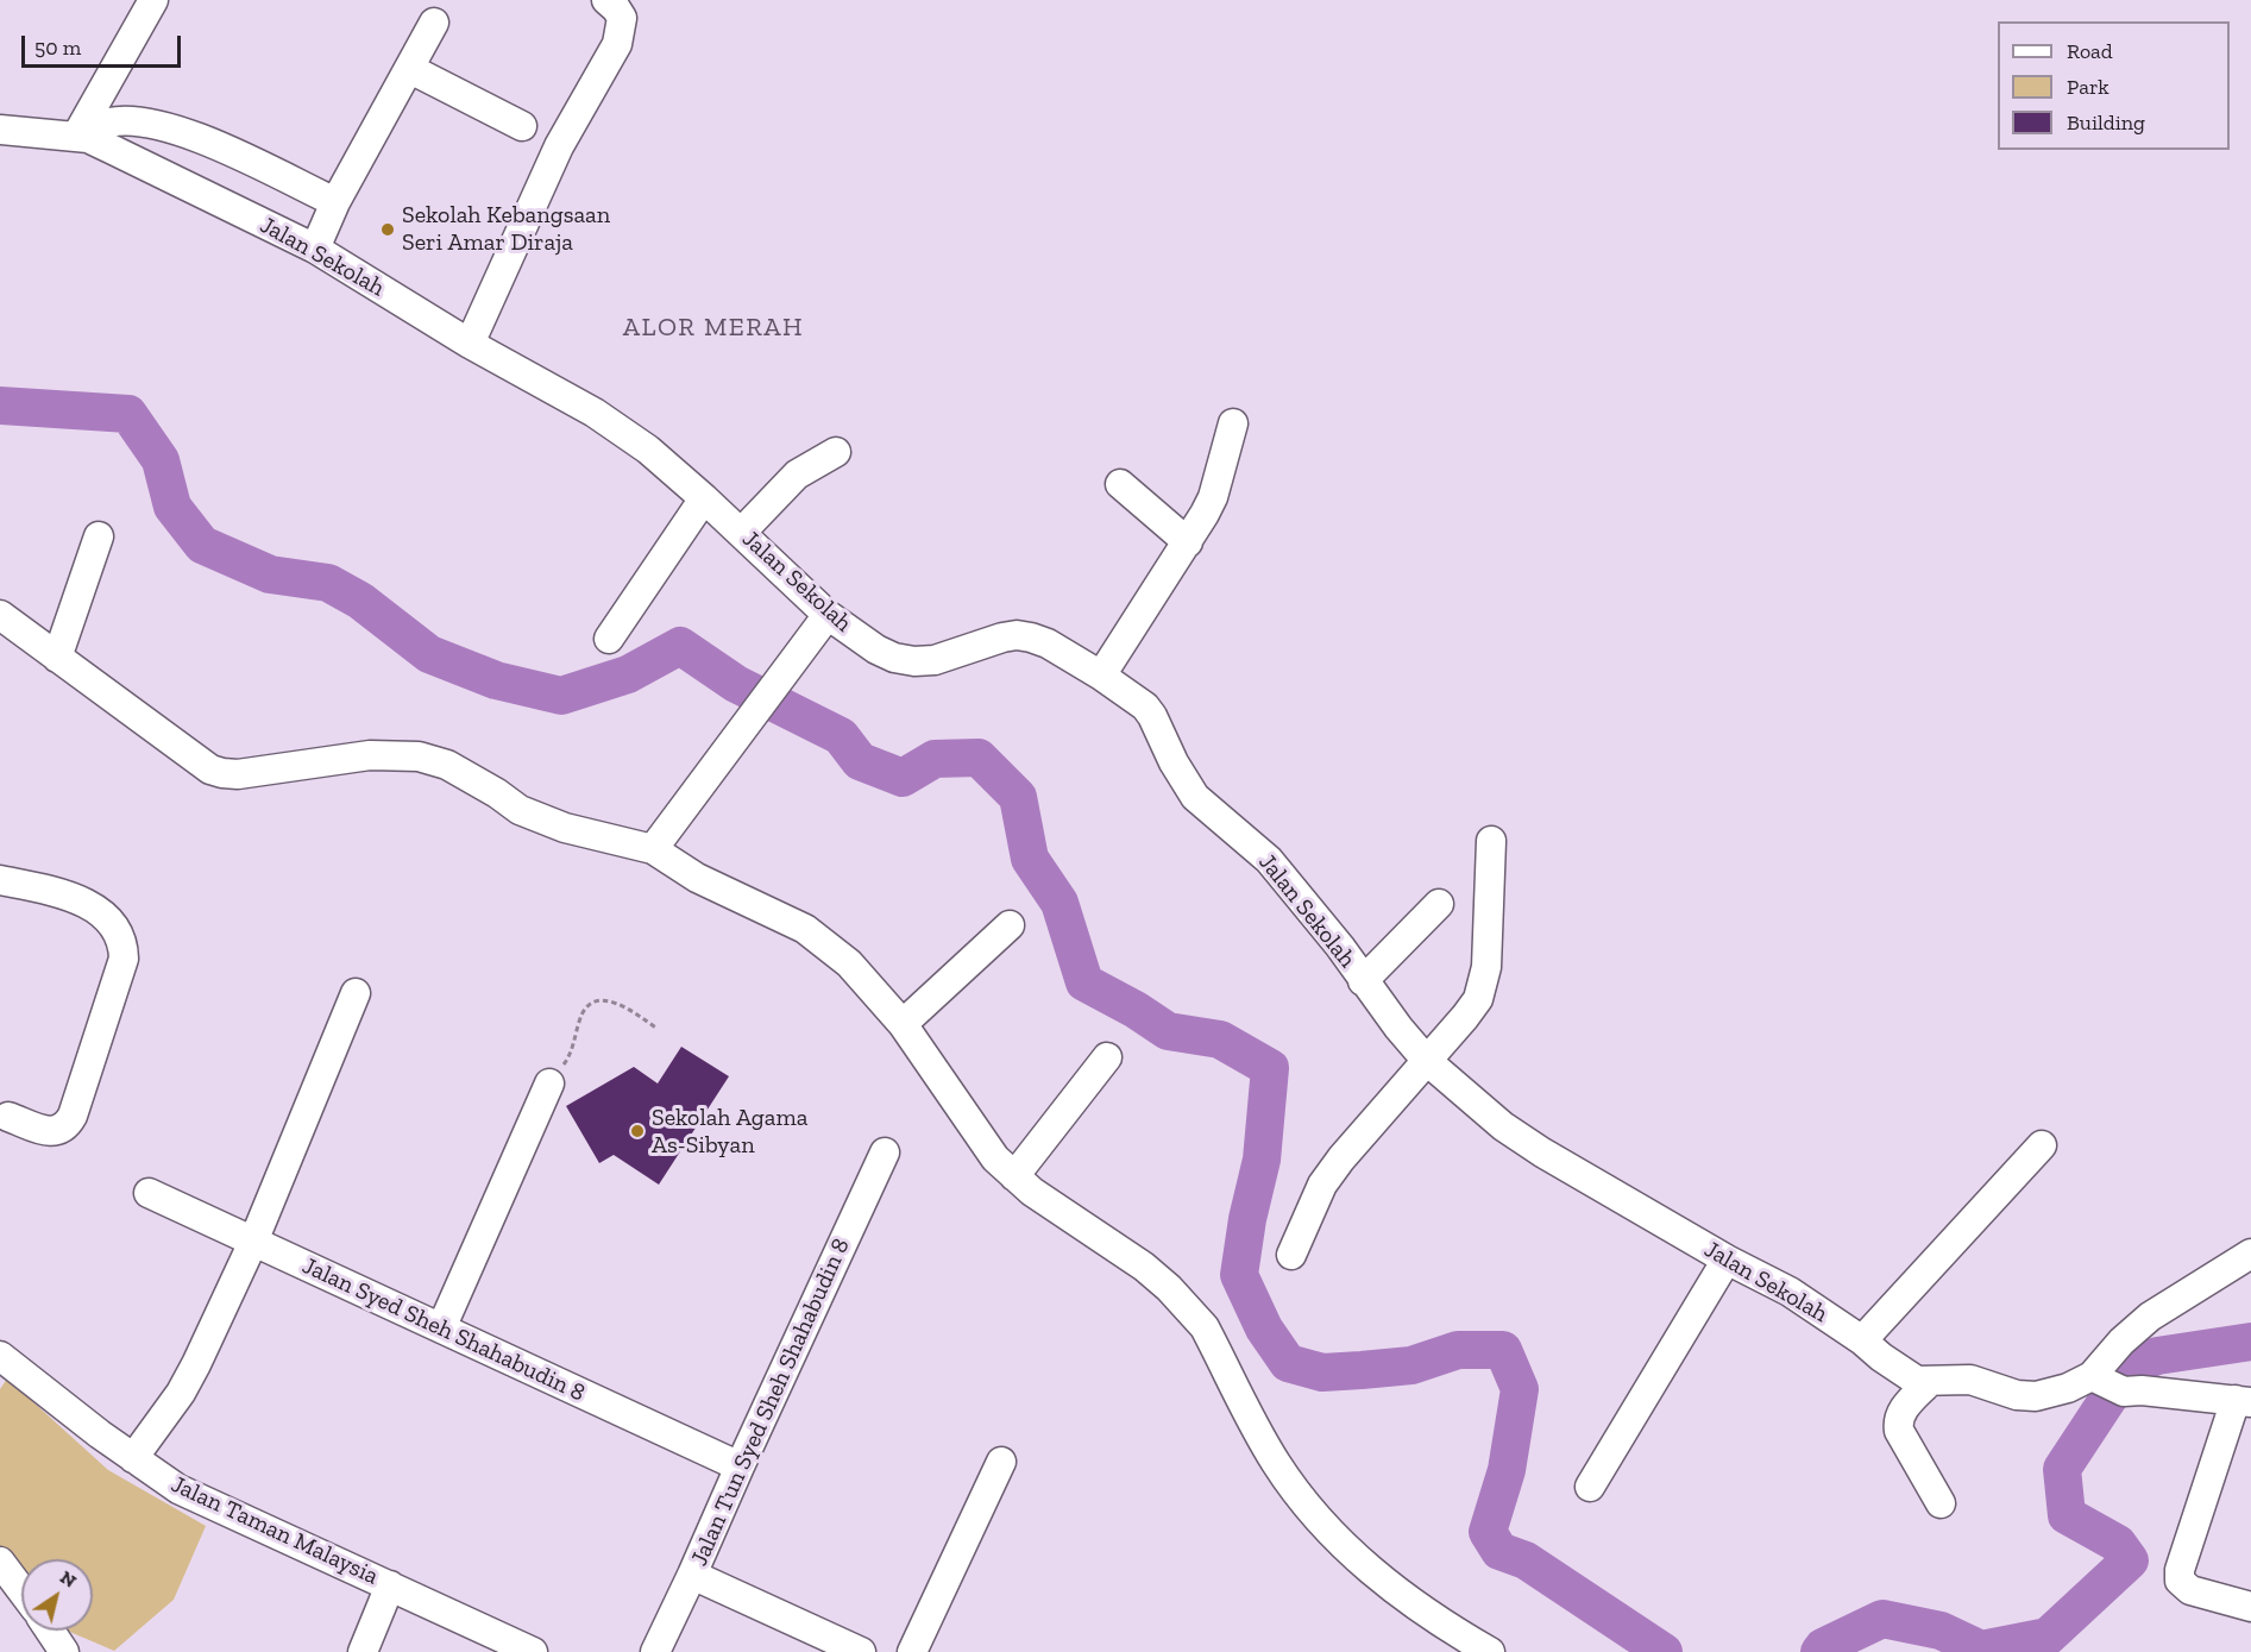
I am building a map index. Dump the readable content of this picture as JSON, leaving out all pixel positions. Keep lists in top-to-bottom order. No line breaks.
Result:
{"streets":{"street":["Jalan Sekolah","Jalan Syed Sheh Shahabudin 8","Jalan Tun Syed Sheh Shahabudin 8","Jalan Taman Malaysia"]},"crossings":[["Jalan Syed Sheh Shahabudin 8","Jalan Tun Syed Sheh Shahabudin 8"]],"districts":["ALOR MERAH"],"places":["Sekolah Kebangsaan Seri Amar Diraja","Sekolah Agama As-Sibyan"],"legend":["Road","Park","Building"],"scale_bar":"50 m","north":"top right"}
